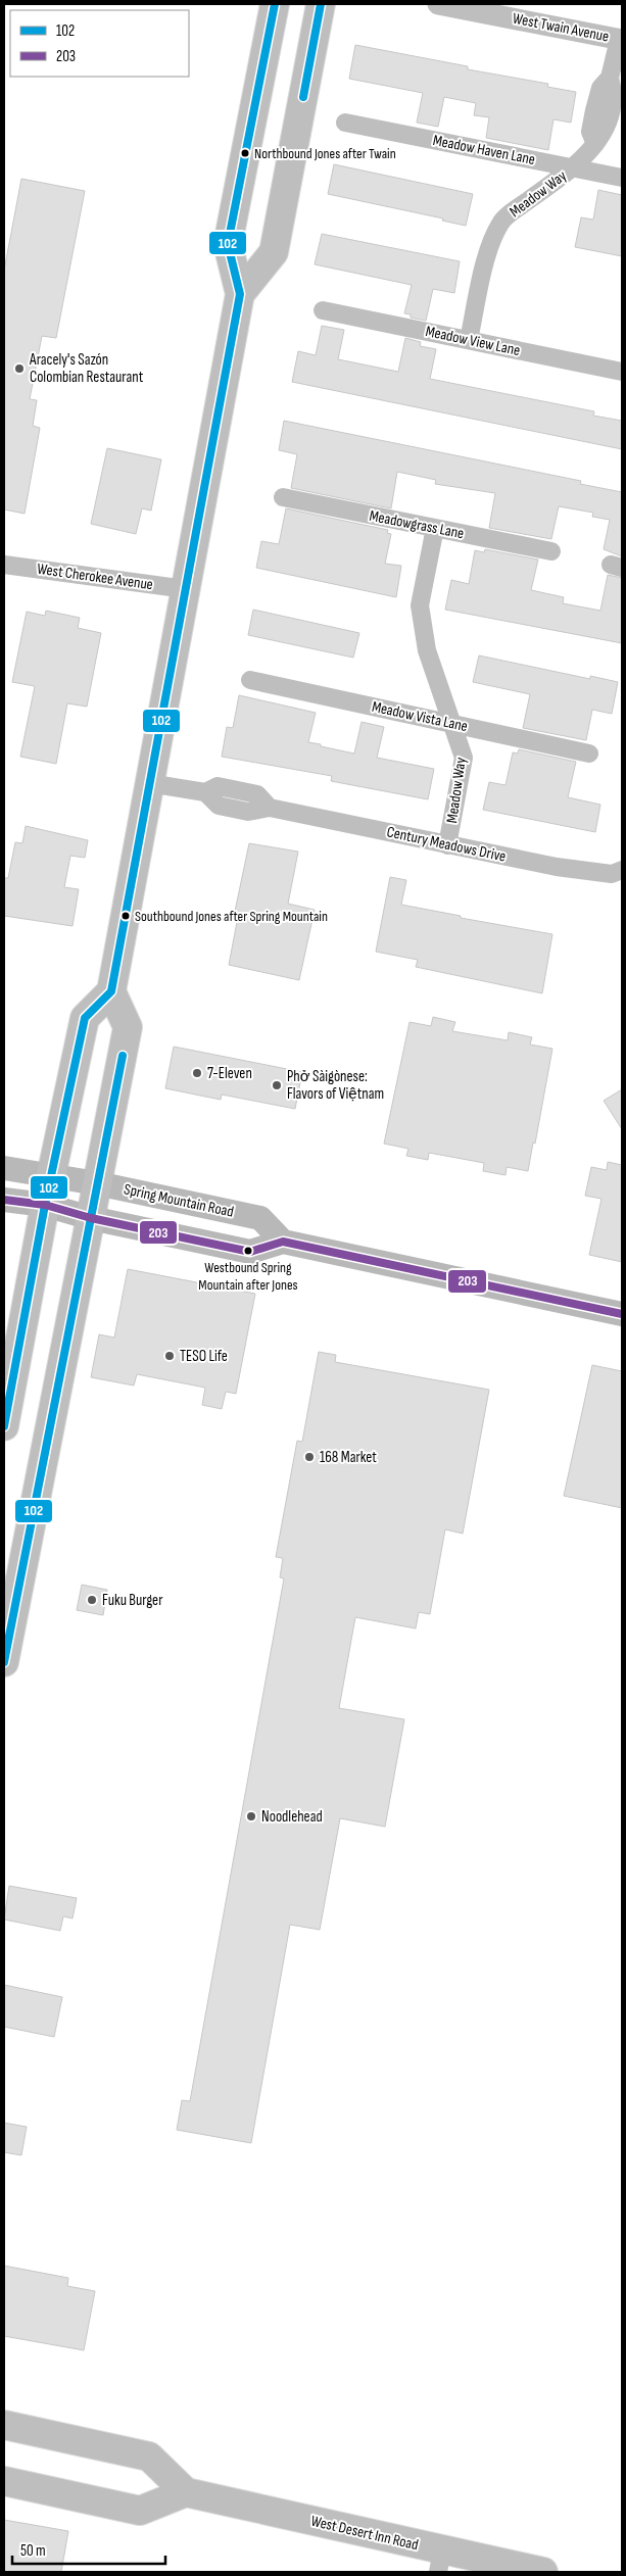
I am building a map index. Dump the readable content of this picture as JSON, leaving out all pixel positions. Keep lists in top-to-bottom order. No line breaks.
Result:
{"streets":{"main road":["Spring Mountain Road","West Desert Inn Road"],"street":["West Twain Avenue","Meadow Haven Lane","Meadow Way","Meadow View Lane","Meadowgrass Lane","West Cherokee Avenue","Meadow Vista Lane","Century Meadows Drive"]},"crossings":[["West Twain Avenue","Meadow Way"],["Meadow Haven Lane","Meadow Way"],["Meadow Way","Meadow View Lane"],["Meadow Way","Meadowgrass Lane"],["Meadow Way","Meadow Vista Lane"],["Meadow Way","Century Meadows Drive"]],"places":["Northbound Jones after Twain","Aracely's Sazón Colombian Restaurant","Southbound Jones after Spring Mountain","7-Eleven","Phở Sàigònese: Flavors of Việtnam","Westbound Spring Mountain after Jones","TESO Life","168 Market","Fuku Burger","Noodlehead"],"lines":["transit line 102","transit line 203"],"legend":["102","203"],"scale_bar":"50 m"}
